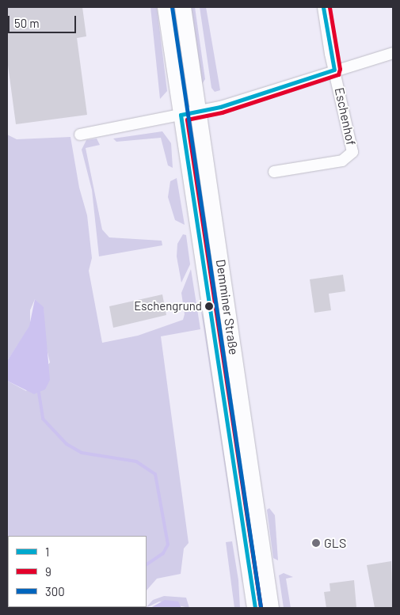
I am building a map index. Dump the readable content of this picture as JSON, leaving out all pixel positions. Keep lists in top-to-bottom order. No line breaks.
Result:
{"streets":{"main road":["Demminer Straße"],"street":["Eschenhof"]},"places":["Eschengrund","GLS"],"lines":["transit line 1","transit line 9","transit line 300"],"legend":["1","9","300"],"scale_bar":"50 m"}
